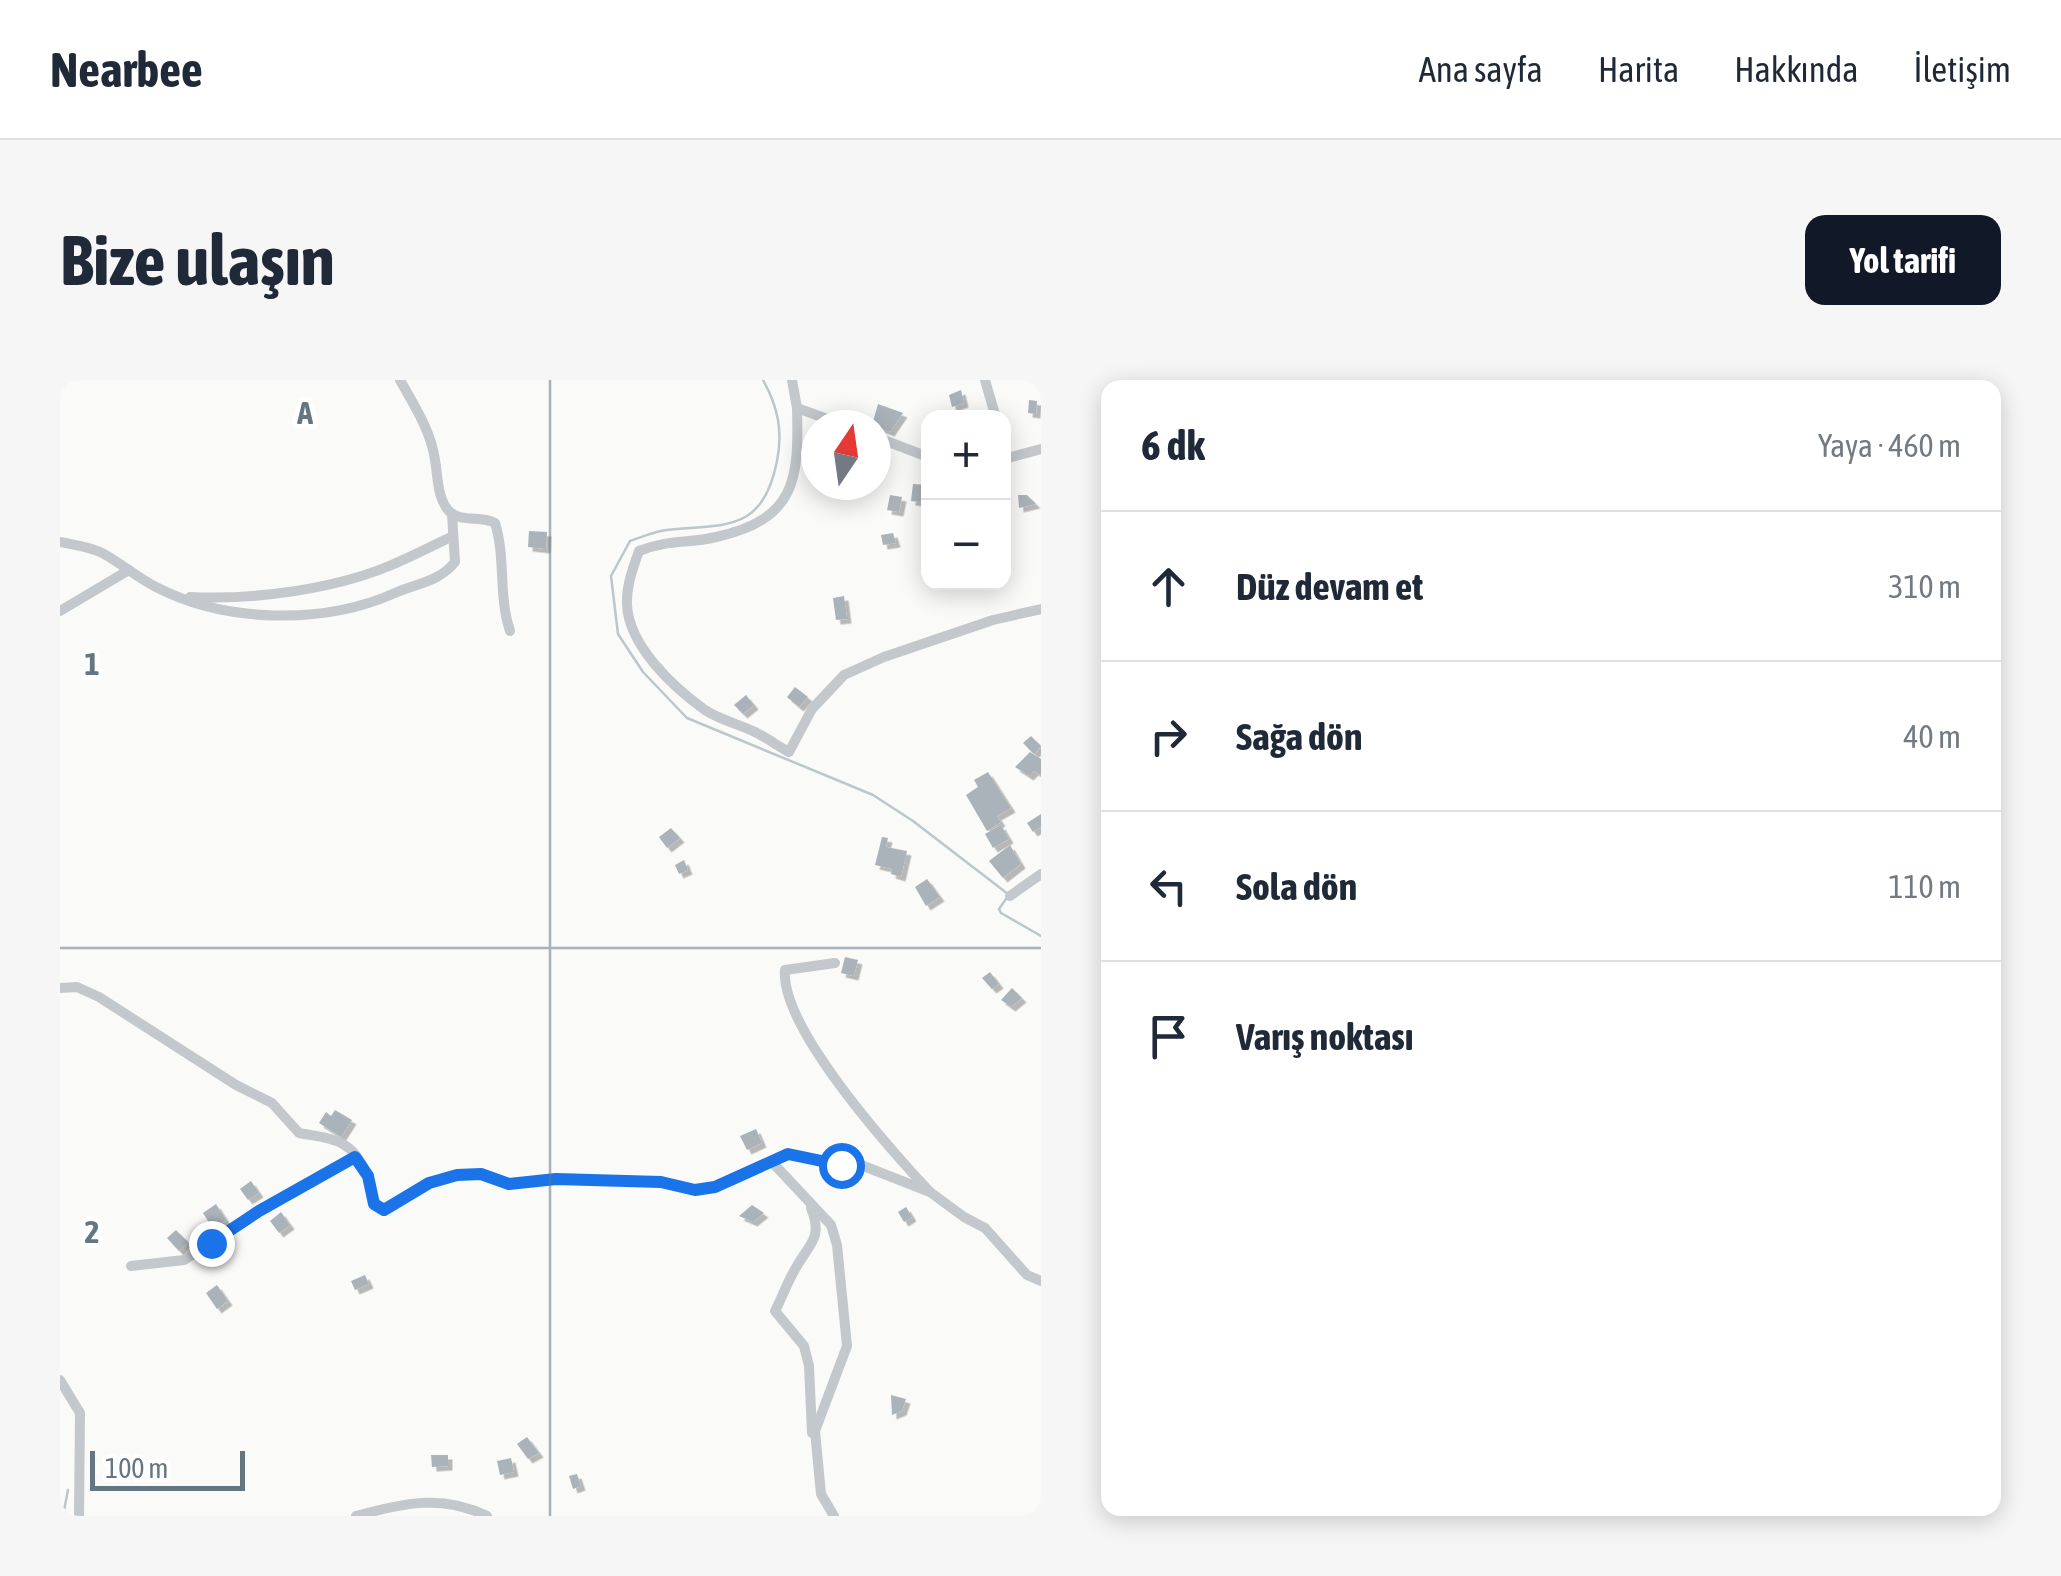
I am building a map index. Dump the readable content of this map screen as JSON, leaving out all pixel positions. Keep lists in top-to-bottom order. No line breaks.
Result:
{"scale_bar":"100 m","north":"top","page":{"header":"Nearbee","nav":["Ana sayfa","Harita","Hakkında","İletişim"],"buttons":"Yol tarifi","title":"Bize ulaşın","heading":["6 dk","Yaya · 460 m"],"map_buttons":["+","−"],"list":[["Düz devam et","310 m"],["Sağa dön","40 m"],["Sola dön","110 m"],"Varış noktası"],"scale":"100 m"},"grid":{"columns":["A"],"rows":["1","2"]}}
